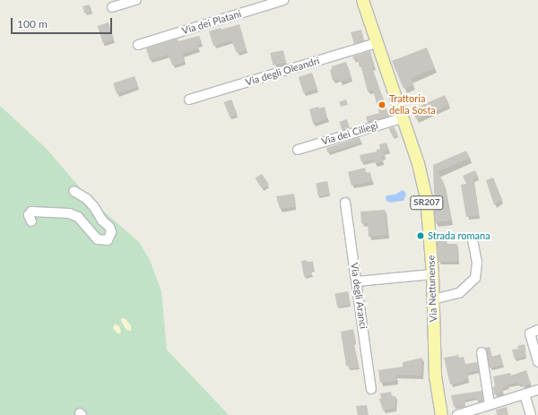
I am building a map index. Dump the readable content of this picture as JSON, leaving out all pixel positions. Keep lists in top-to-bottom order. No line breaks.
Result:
{"streets":{"main road":["SR207","Via Nettunense"],"street":["Via dei Platani","Via degli Oleandri","Via dei Ciliegi","Via degli Aranci"]},"crossings":[["Via degli Oleandri","Via Nettunense"],["Via dei Ciliegi","Via Nettunense"]],"places":["Trattoria della Sosta","Strada romana"],"scale_bar":"100 m"}
